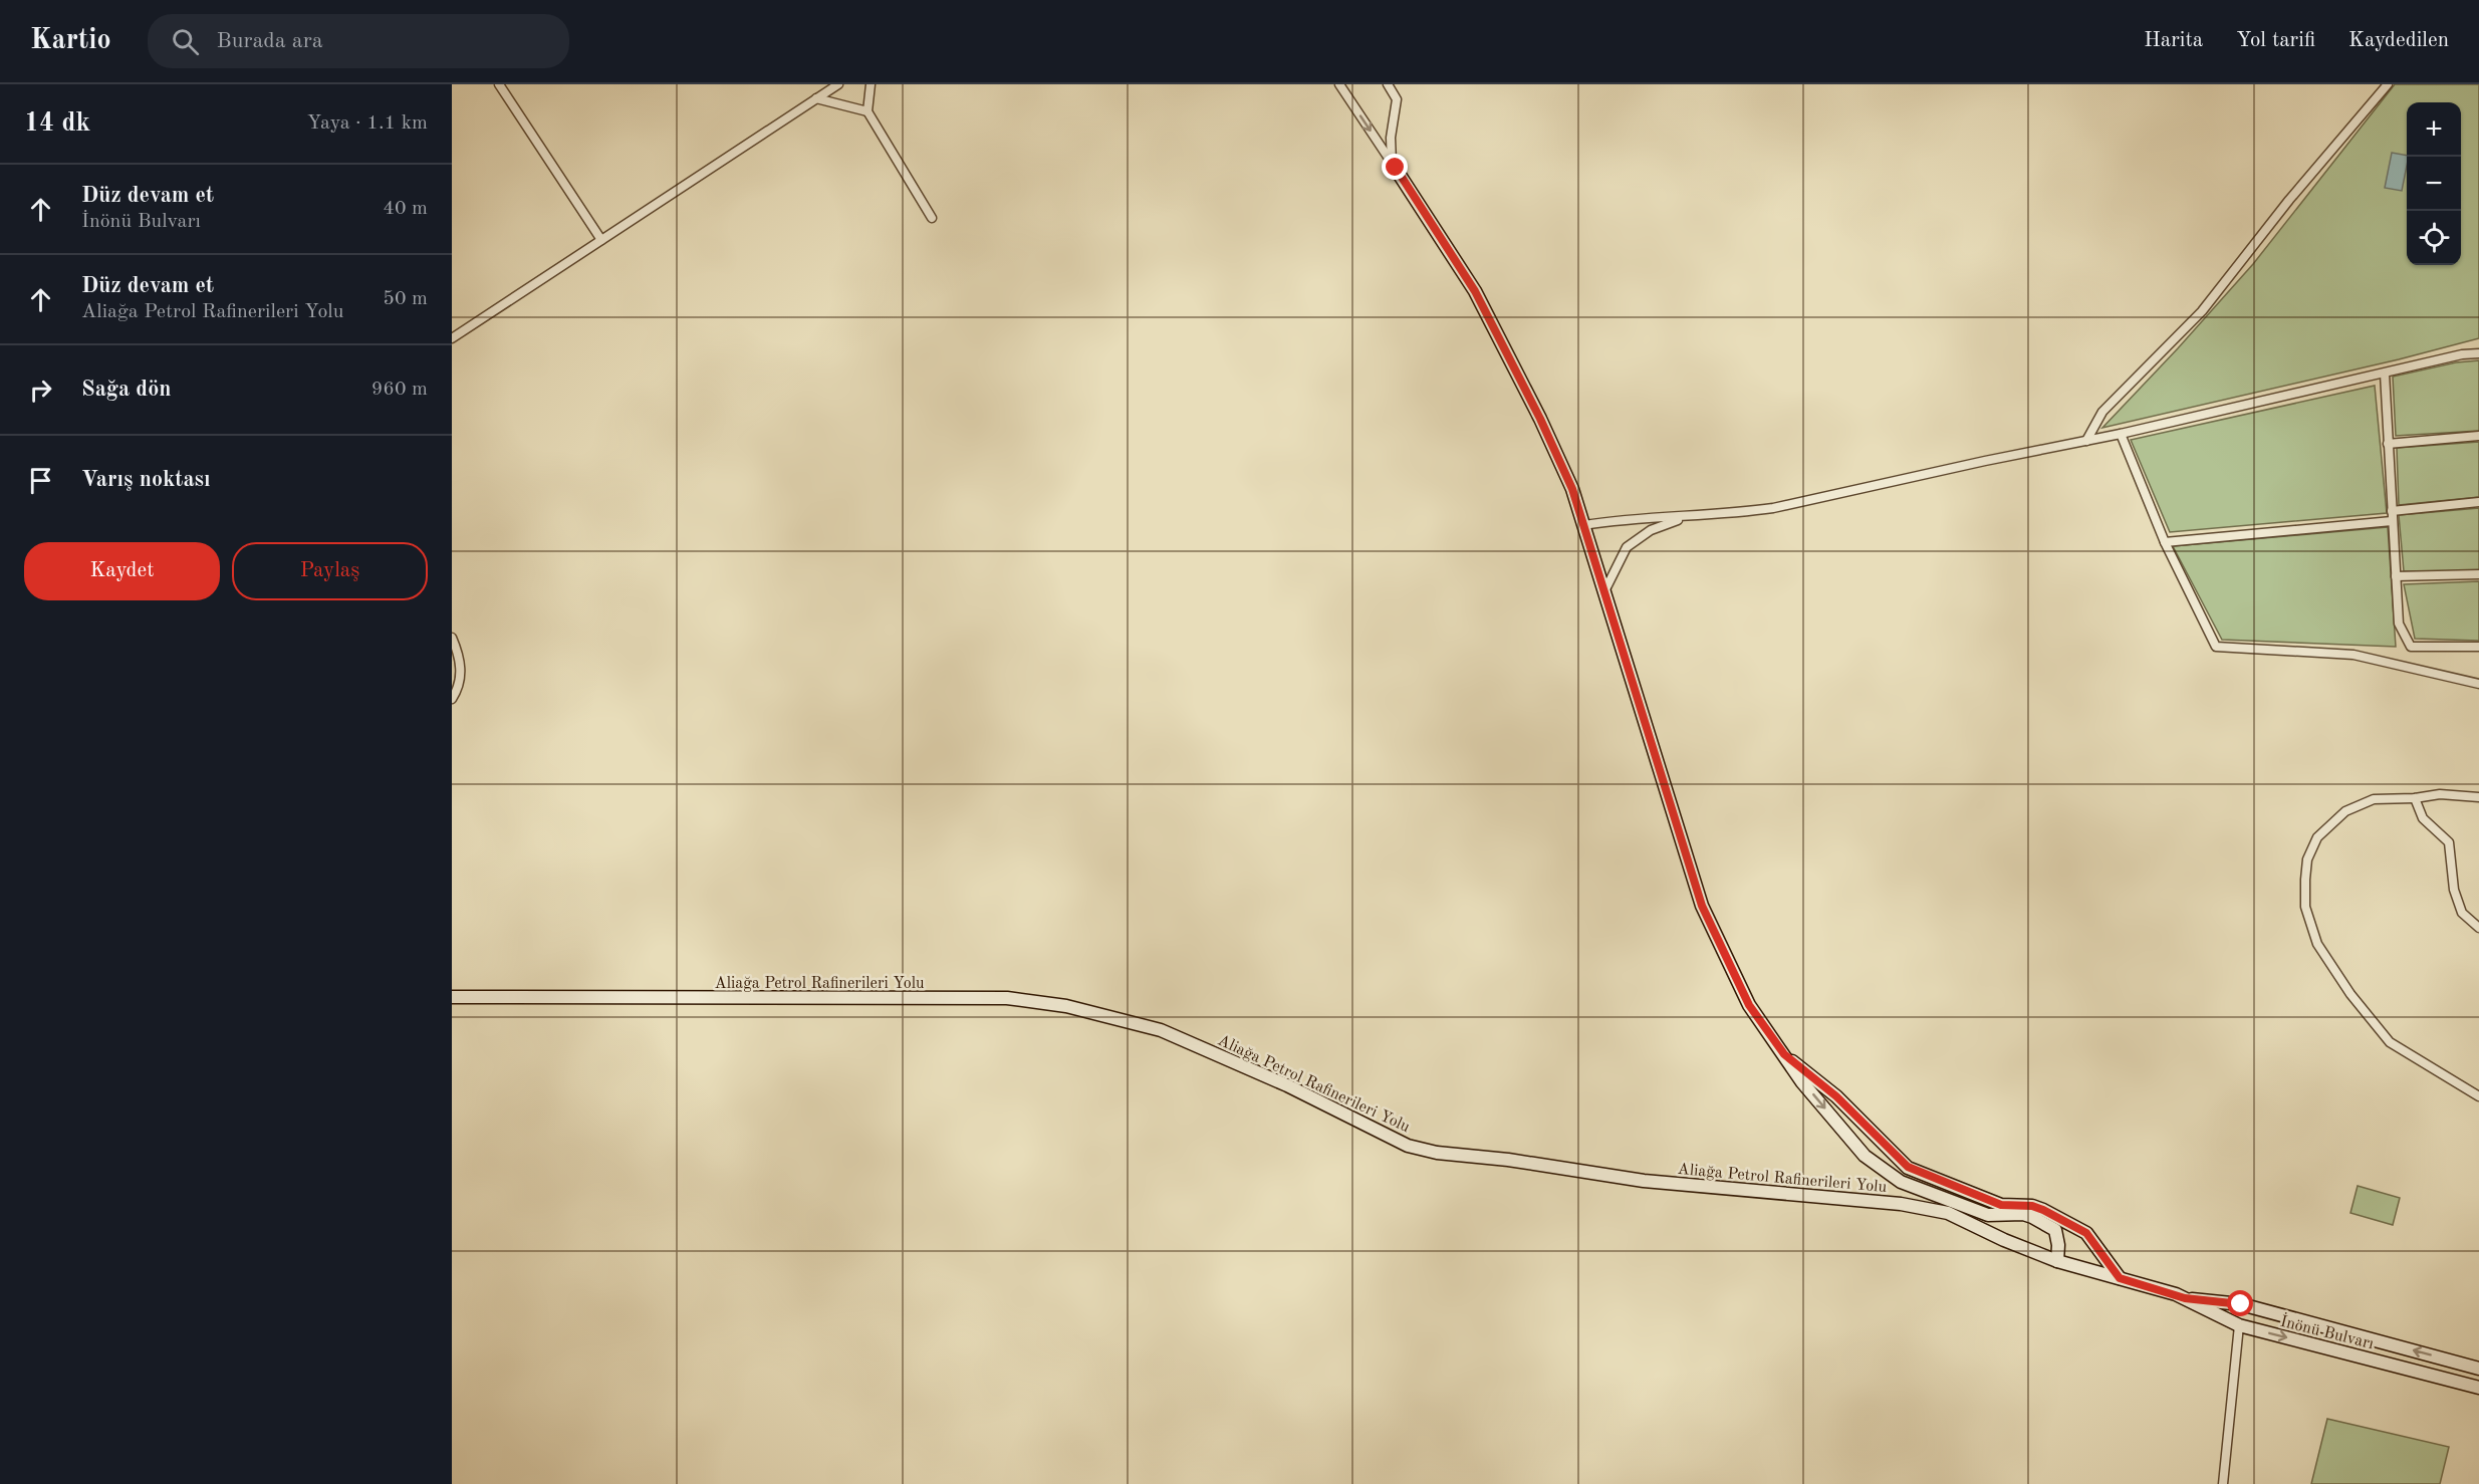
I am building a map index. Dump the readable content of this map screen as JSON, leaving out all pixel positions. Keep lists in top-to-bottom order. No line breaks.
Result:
{"streets":{"street":["Aliağa Petrol Rafinerileri Yolu","İnönü Bulvarı"]},"crossings":[["Aliağa Petrol Rafinerileri Yolu","İnönü Bulvarı"]],"page":{"header":"Kartio","search":"Burada ara","nav":["Harita","Yol tarifi","Kaydedilen"],"heading":["14 dk","Yaya · 1.1 km"],"map_buttons":["+","−"],"list":[["Düz devam et","İnönü Bulvarı","40 m"],["Düz devam et","Aliağa Petrol Rafinerileri Yolu","50 m"],["Sağa dön","960 m"],"Varış noktası"],"buttons":["Kaydet","Paylaş"]}}
